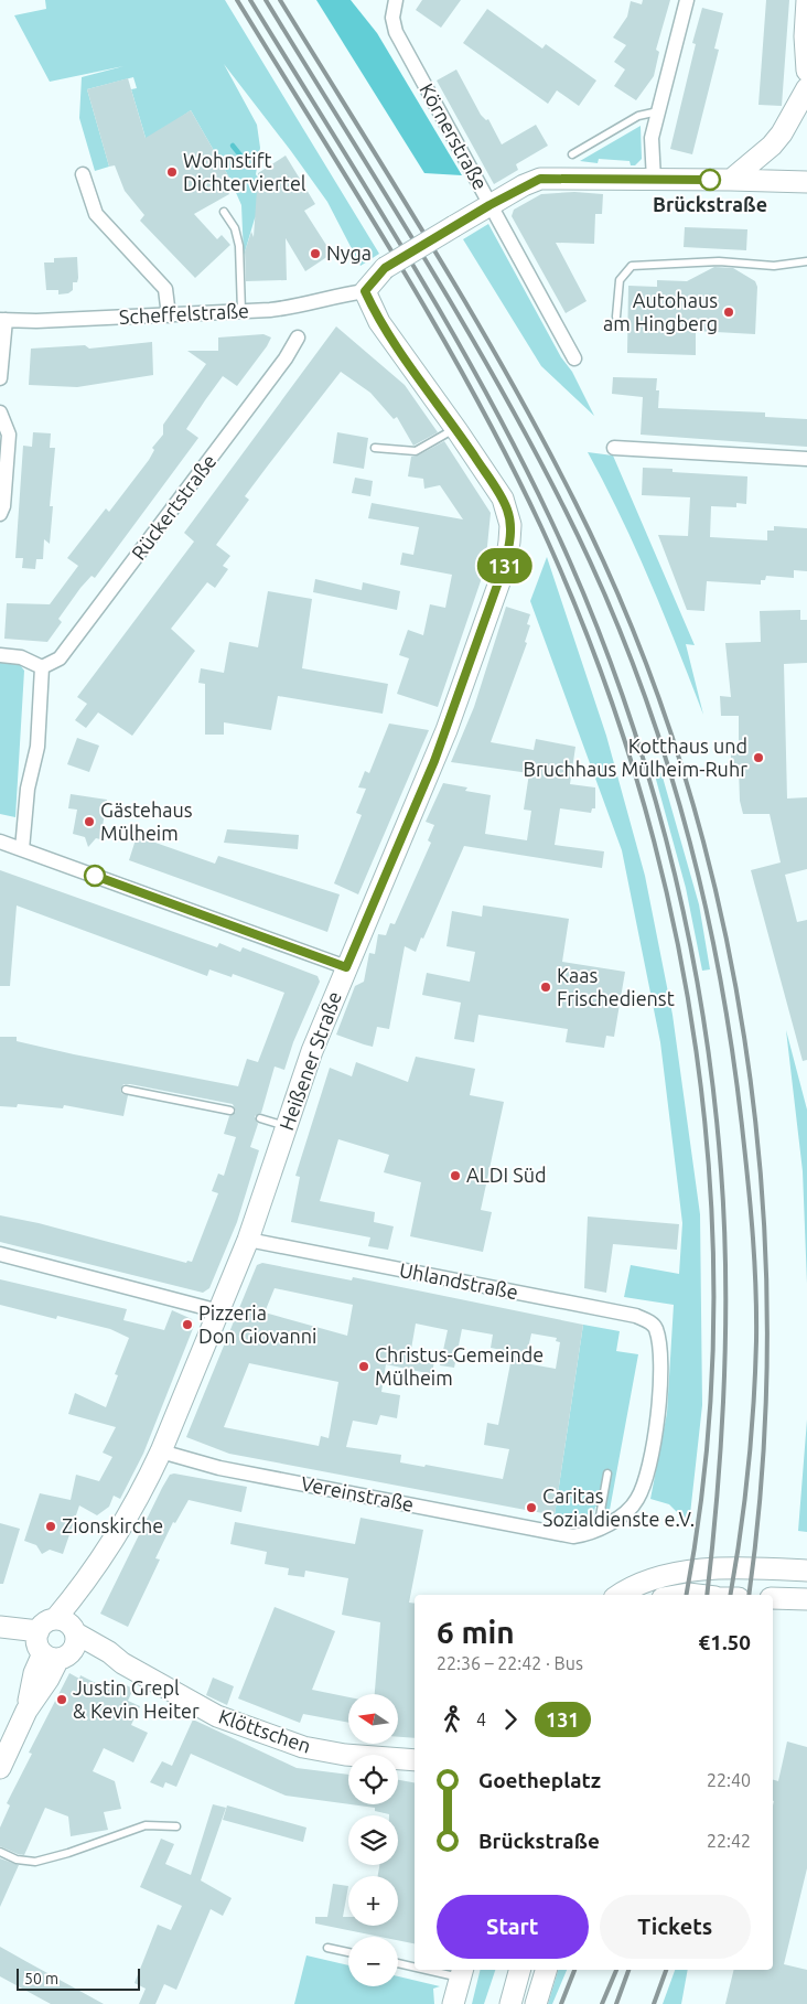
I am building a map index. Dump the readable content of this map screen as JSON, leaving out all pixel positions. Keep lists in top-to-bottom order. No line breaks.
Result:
{"streets":{"street":["Körnerstraße","Scheffelstraße","Rückertstraße","Heißener Straße","Uhlandstraße","Vereinstraße","Klöttschen"]},"crossings":[["Scheffelstraße","Heißener Straße"],["Heißener Straße","Uhlandstraße"],["Heißener Straße","Vereinstraße"],["Heißener Straße","Klöttschen"],["Uhlandstraße","Vereinstraße"]],"places":["Wohnstift Dichterviertel","Brückstraße","Nyga","Autohaus am Hingberg","Kotthaus und Bruchhaus Mülheim-Ruhr","Gästehaus Mülheim","Kaas Frischedienst","ALDI Süd","Pizzeria Don Giovanni","Christus-Gemeinde Mülheim","Caritas Sozialdienste e.V.","Zionskirche","Justin Grepl & Kevin Heiter"],"lines":["bus line 131"],"scale_bar":"50 m","north":"left","page":{"on_map":"131","heading":["6 min","22:36 – 22:42 · Bus","€1.50"],"legs":["4","131"],"map_buttons":["+","−"],"list":[{"name":"Goetheplatz","value":"22:40"},{"name":"Brückstraße","value":"22:42"}],"buttons":["Start","Tickets"],"scale":"50 m"}}
